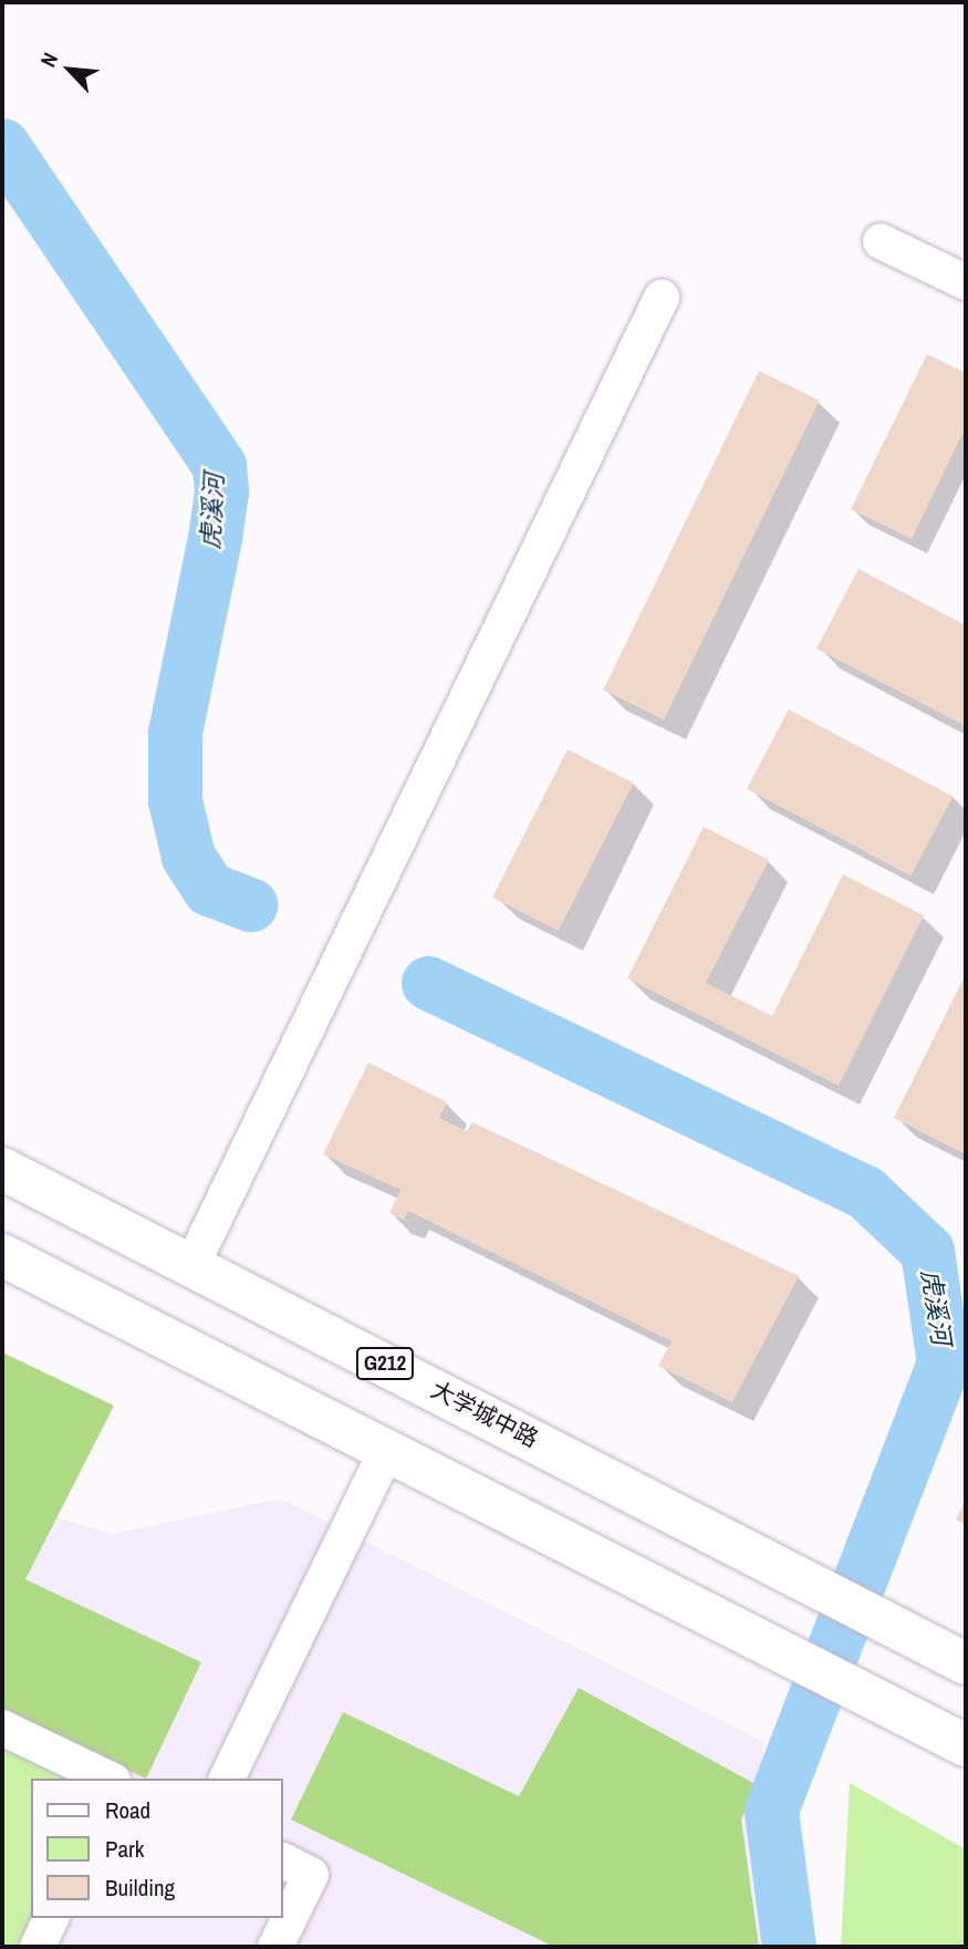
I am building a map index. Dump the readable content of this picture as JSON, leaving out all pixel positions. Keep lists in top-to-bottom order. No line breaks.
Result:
{"streets":{"highway":["G212","大学城中路"]},"water":["虎溪河"],"legend":["Road","Park","Building"],"north":"top left"}
